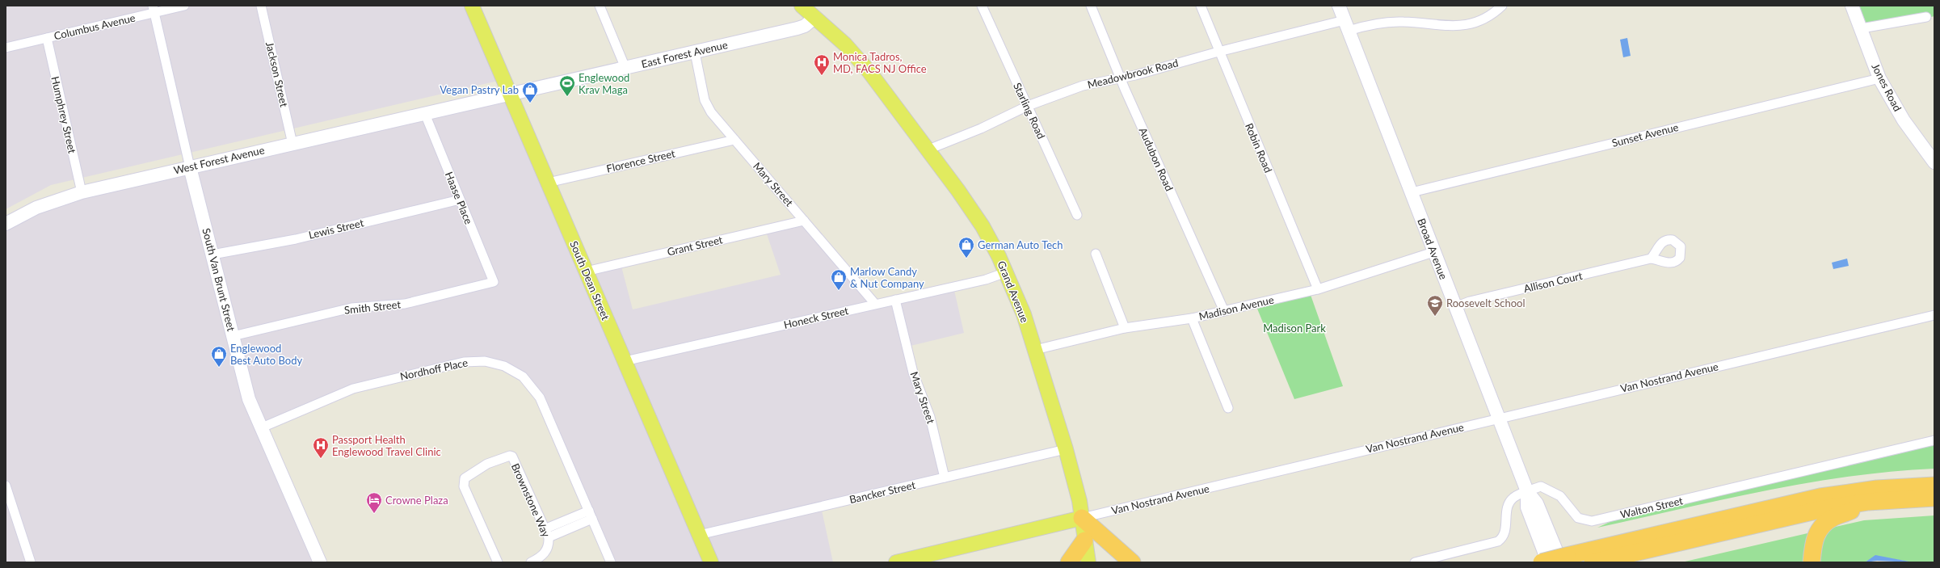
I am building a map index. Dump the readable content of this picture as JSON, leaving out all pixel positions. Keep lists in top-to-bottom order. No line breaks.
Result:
{"streets":{"main road":["South Dean Street","Grand Avenue","Van Nostrand Avenue"],"street":["Columbus Avenue","East Forest Avenue","Meadowbrook Road","Jackson Street","Jones Road","Starling Road","Humphrey Street","Sunset Avenue","Robin Road","Audubon Road","West Forest Avenue","Florence Street","Mary Street","Haase Place","Lewis Street","Grant Street","Broad Avenue","South Van Brunt Street","Allison Court","Smith Street","Madison Avenue","Honeck Street","Nordhoff Place","Bancker Street","Brownstone Way","Walton Street"]},"crossings":[["Columbus Avenue","Humphrey Street"],["Columbus Avenue","South Van Brunt Street"],["East Forest Avenue","West Forest Avenue"],["East Forest Avenue","Mary Street"],["East Forest Avenue","Haase Place"],["East Forest Avenue","South Dean Street"],["East Forest Avenue","Grand Avenue"],["Meadowbrook Road","Starling Road"],["Meadowbrook Road","Robin Road"],["Meadowbrook Road","Audubon Road"],["Meadowbrook Road","Broad Avenue"],["Meadowbrook Road","Grand Avenue"],["Jackson Street","West Forest Avenue"],["Jones Road","Sunset Avenue"],["Humphrey Street","West Forest Avenue"],["Sunset Avenue","Broad Avenue"],["Robin Road","Madison Avenue"],["Audubon Road","Madison Avenue"],["West Forest Avenue","Haase Place"],["West Forest Avenue","South Van Brunt Street"],["Florence Street","Mary Street"],["Florence Street","South Dean Street"],["Mary Street","Grant Street"],["Mary Street","Honeck Street"],["Mary Street","Bancker Street"],["Haase Place","Lewis Street"],["Haase Place","Smith Street"],["Lewis Street","South Van Brunt Street"],["Grant Street","South Dean Street"],["Broad Avenue","Allison Court"],["Broad Avenue","Madison Avenue"],["Broad Avenue","Van Nostrand Avenue"],["Broad Avenue","Walton Street"],["South Van Brunt Street","Smith Street"],["South Van Brunt Street","Nordhoff Place"],["South Dean Street","Honeck Street"],["South Dean Street","Bancker Street"],["Grand Avenue","Madison Avenue"],["Grand Avenue","Honeck Street"],["Grand Avenue","Van Nostrand Avenue"],["Grand Avenue","Bancker Street"]],"parks":["Madison Park"],"places":{"hospital":["Monica Tadros, MD, FACS NJ Office","Passport Health Englewood Travel Clinic"],"sports":["Englewood Krav Maga"],"shop":["Vegan Pastry Lab","German Auto Tech","Marlow Candy & Nut Company","Englewood Best Auto Body"],"school or university":["Roosevelt School"],"hotel":["Crowne Plaza"]}}
